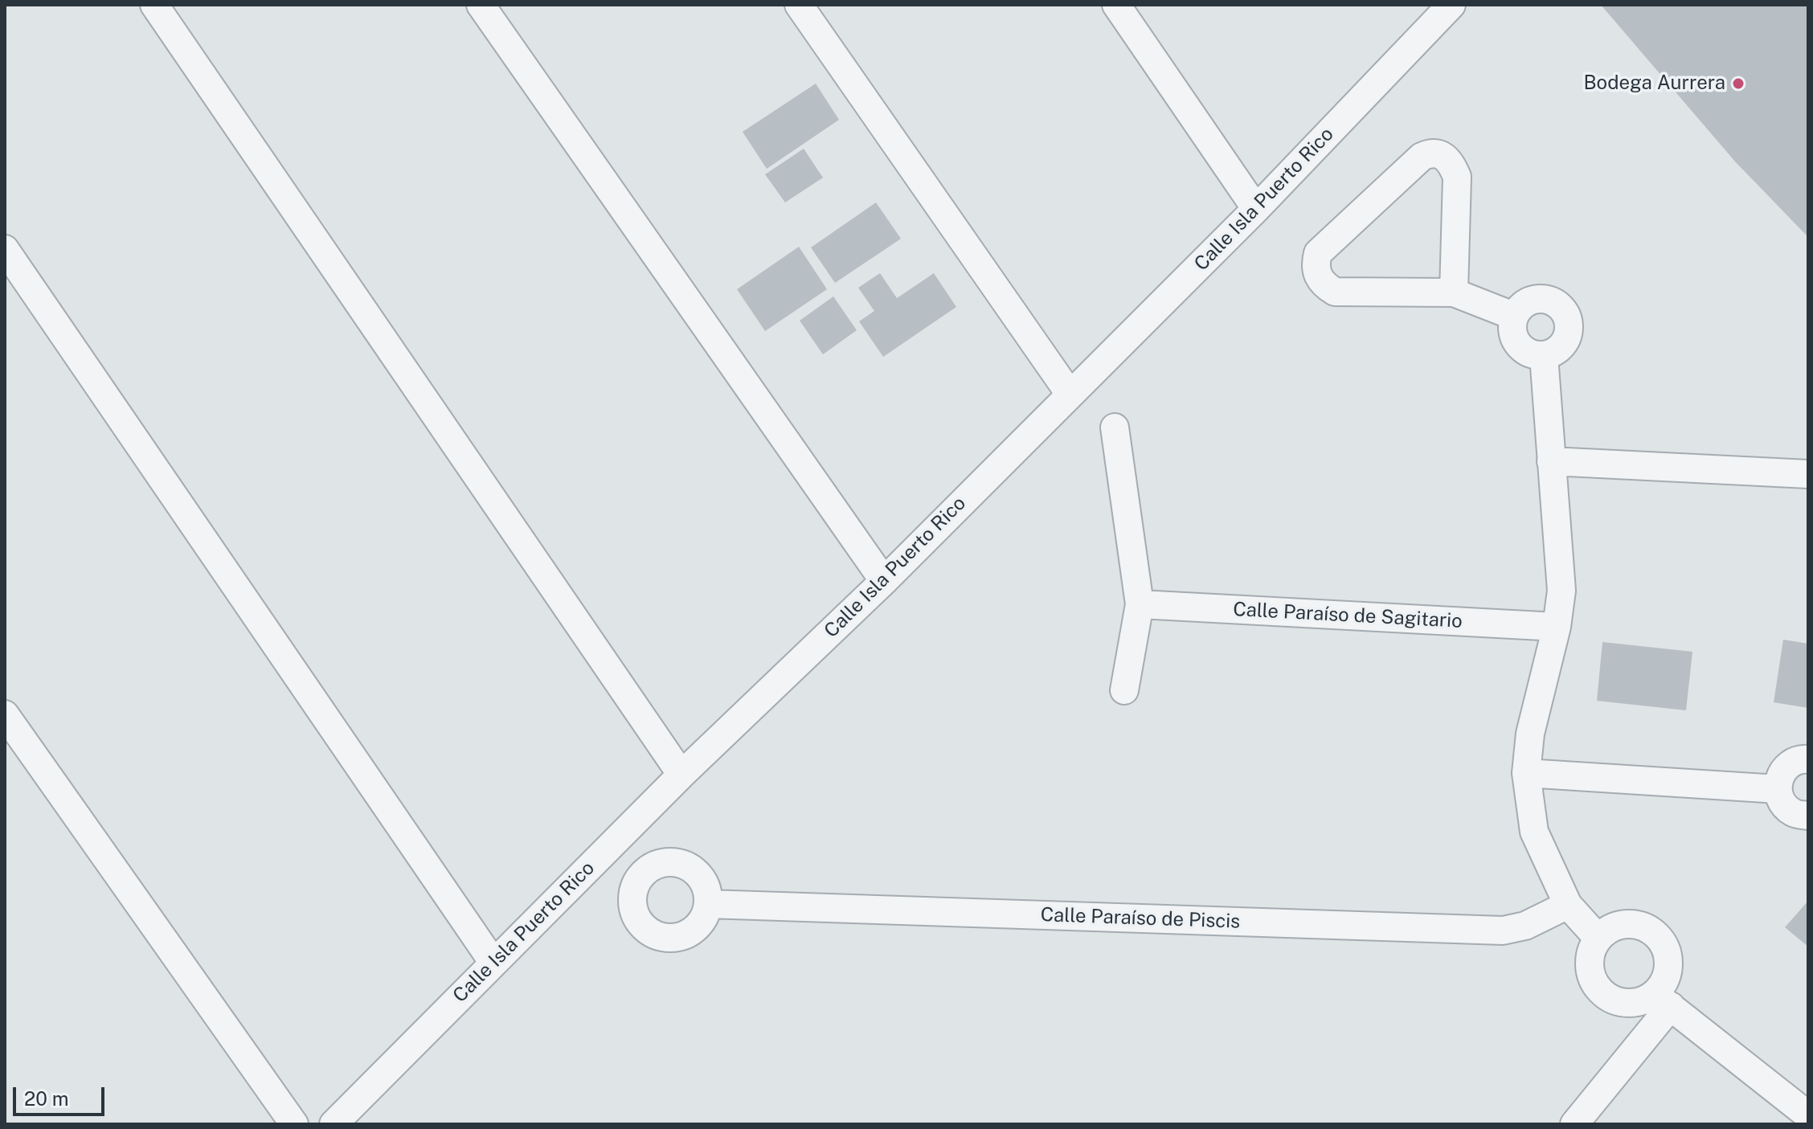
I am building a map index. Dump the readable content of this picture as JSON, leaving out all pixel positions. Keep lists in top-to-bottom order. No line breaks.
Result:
{"streets":{"street":["Calle Isla Puerto Rico","Calle Paraíso de Sagitario","Calle Paraíso de Piscis"]},"places":["Bodega Aurrera"],"scale_bar":"20 m"}
